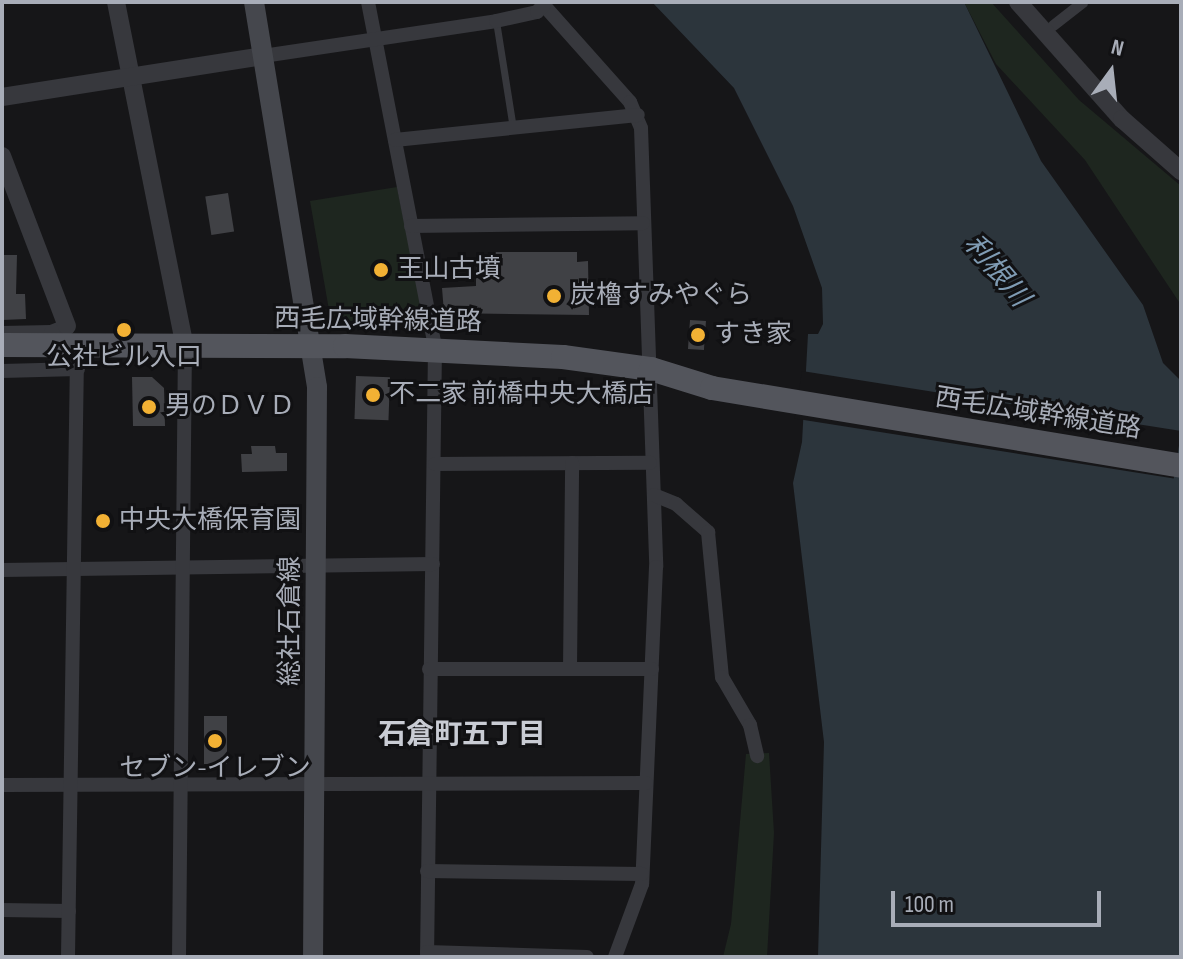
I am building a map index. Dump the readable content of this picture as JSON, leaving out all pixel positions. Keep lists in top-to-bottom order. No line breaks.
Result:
{"streets":{"main road":["西毛広域幹線道路","総社石倉線"]},"crossings":[["西毛広域幹線道路","総社石倉線"]],"districts":["石倉町五丁目"],"water":["利根川"],"places":["王山古墳","炭櫓すみやぐら","公社ビル入口","すき家","不二家 前橋中央大橋店","男のＤＶＤ","中央大橋保育園","セブン-イレブン"],"scale_bar":"100 m","north":"top"}
